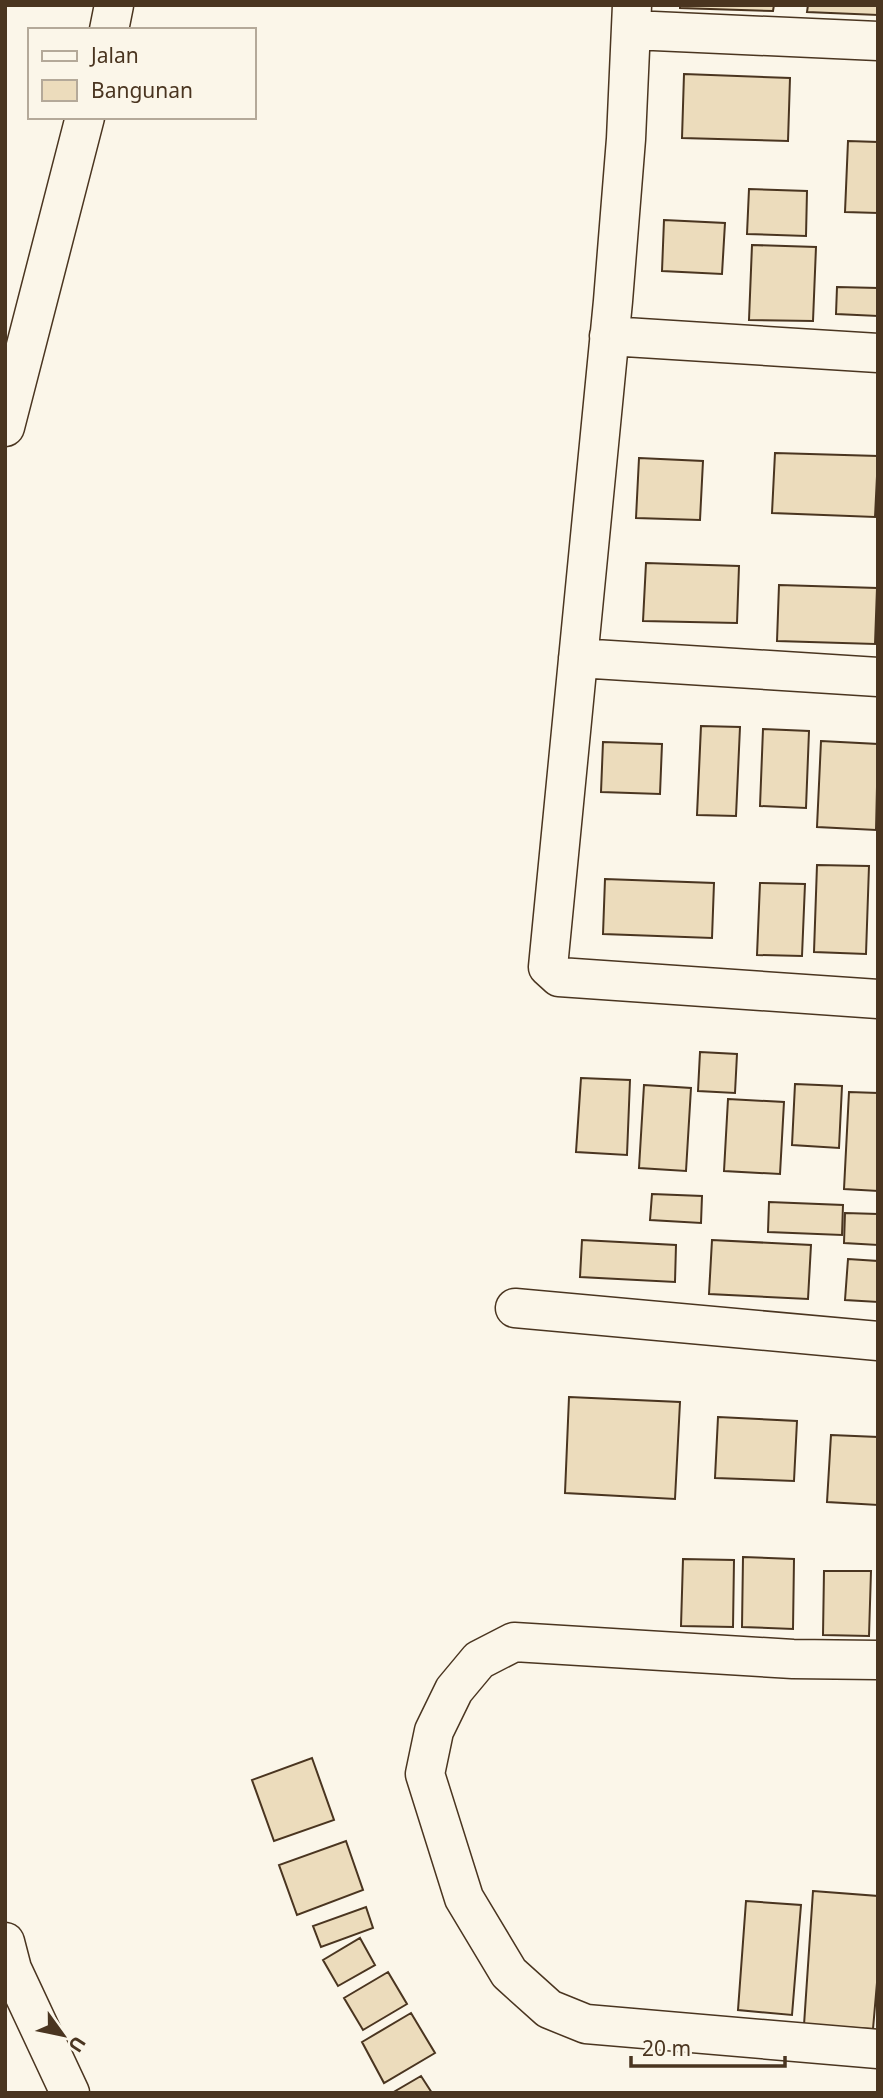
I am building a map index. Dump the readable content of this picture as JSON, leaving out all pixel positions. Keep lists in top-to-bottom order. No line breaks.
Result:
{"legend":["Jalan","Bangunan"],"scale_bar":"20 m","north":"bottom right"}
